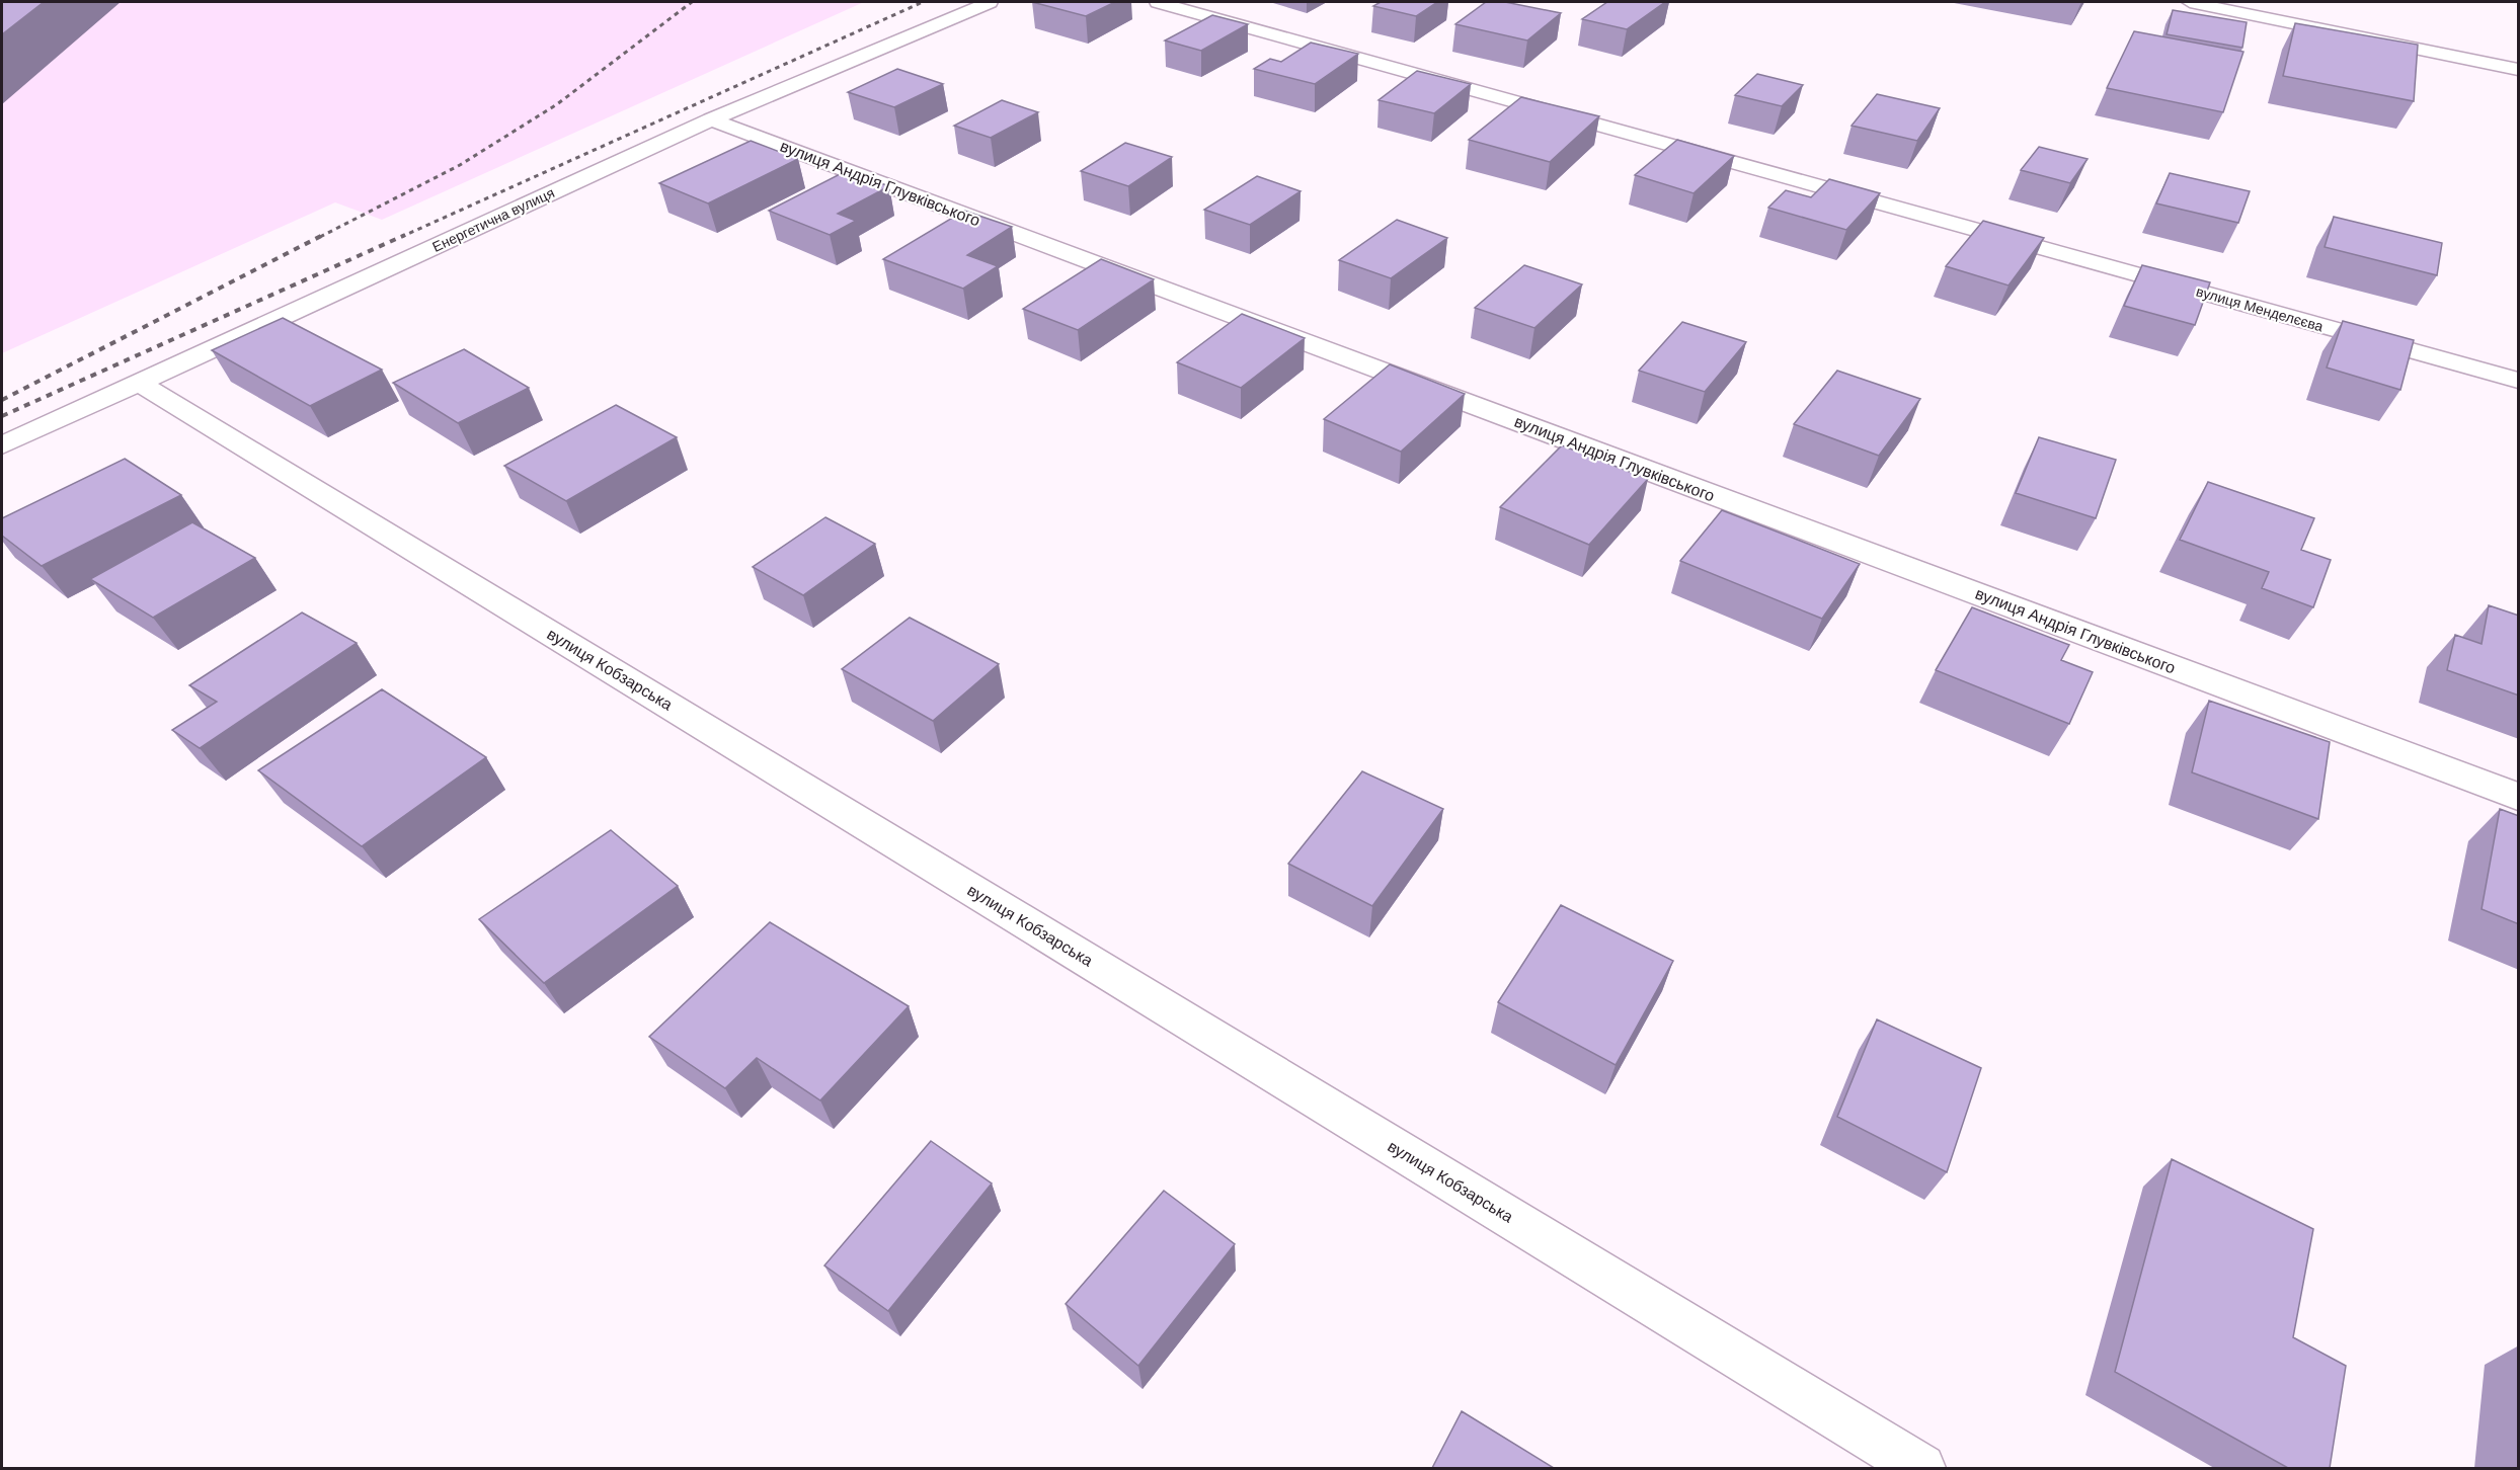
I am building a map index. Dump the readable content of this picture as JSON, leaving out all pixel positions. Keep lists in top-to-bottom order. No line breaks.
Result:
{"streets":{"street":["вулиця Андрія Глувківського","Енергетична вулиця","вулиця Менделєєва","вулиця Кобзарська"]},"crossings":[["вулиця Андрія Глувківського","Енергетична вулиця"],["Енергетична вулиця","вулиця Кобзарська"]]}
